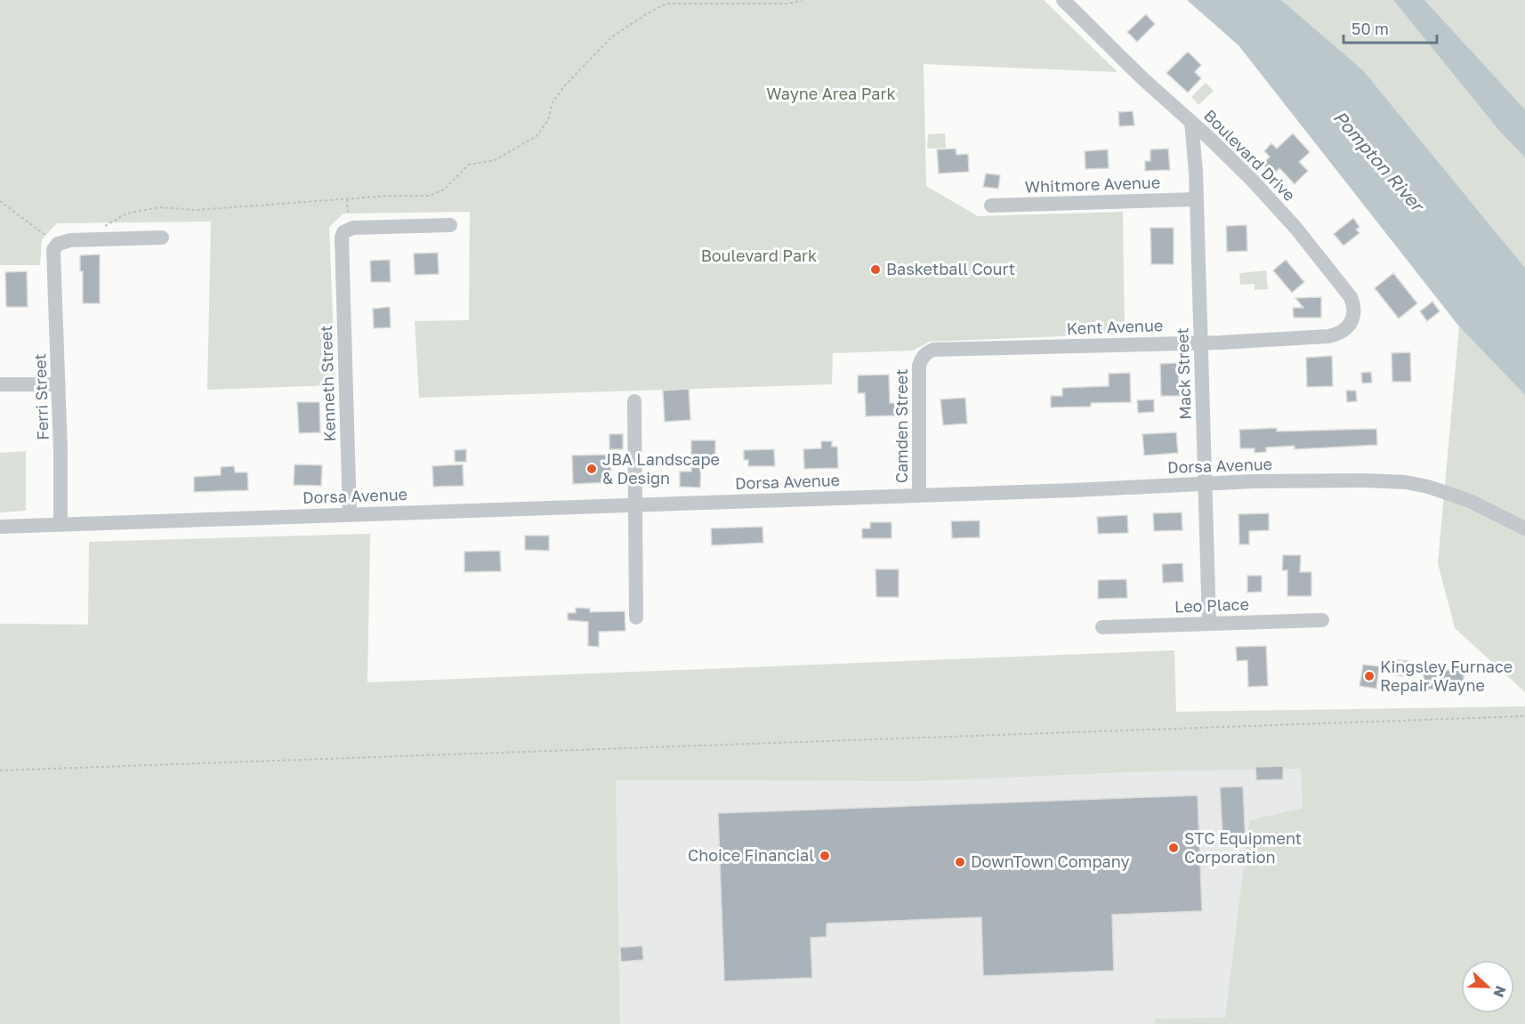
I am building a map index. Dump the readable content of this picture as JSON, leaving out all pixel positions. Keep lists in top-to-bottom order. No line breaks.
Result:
{"streets":{"street":["Boulevard Drive","Whitmore Avenue","Kent Avenue","Mack Street","Kenneth Street","Ferri Street","Camden Street","Dorsa Avenue","Leo Place"]},"crossings":[["Boulevard Drive","Kent Avenue"],["Boulevard Drive","Mack Street"],["Whitmore Avenue","Mack Street"],["Kent Avenue","Mack Street"],["Kent Avenue","Camden Street"],["Mack Street","Dorsa Avenue"],["Mack Street","Leo Place"],["Kenneth Street","Dorsa Avenue"],["Ferri Street","Dorsa Avenue"],["Camden Street","Dorsa Avenue"]],"water":["Pompton River"],"parks":["Wayne Area Park","Boulevard Park"],"places":["Basketball Court","JBA Landscape & Design","Kingsley Furnace Repair Wayne","STC Equipment Corporation","Choice Financial","DownTown Company"],"scale_bar":"50 m","north":"right"}
